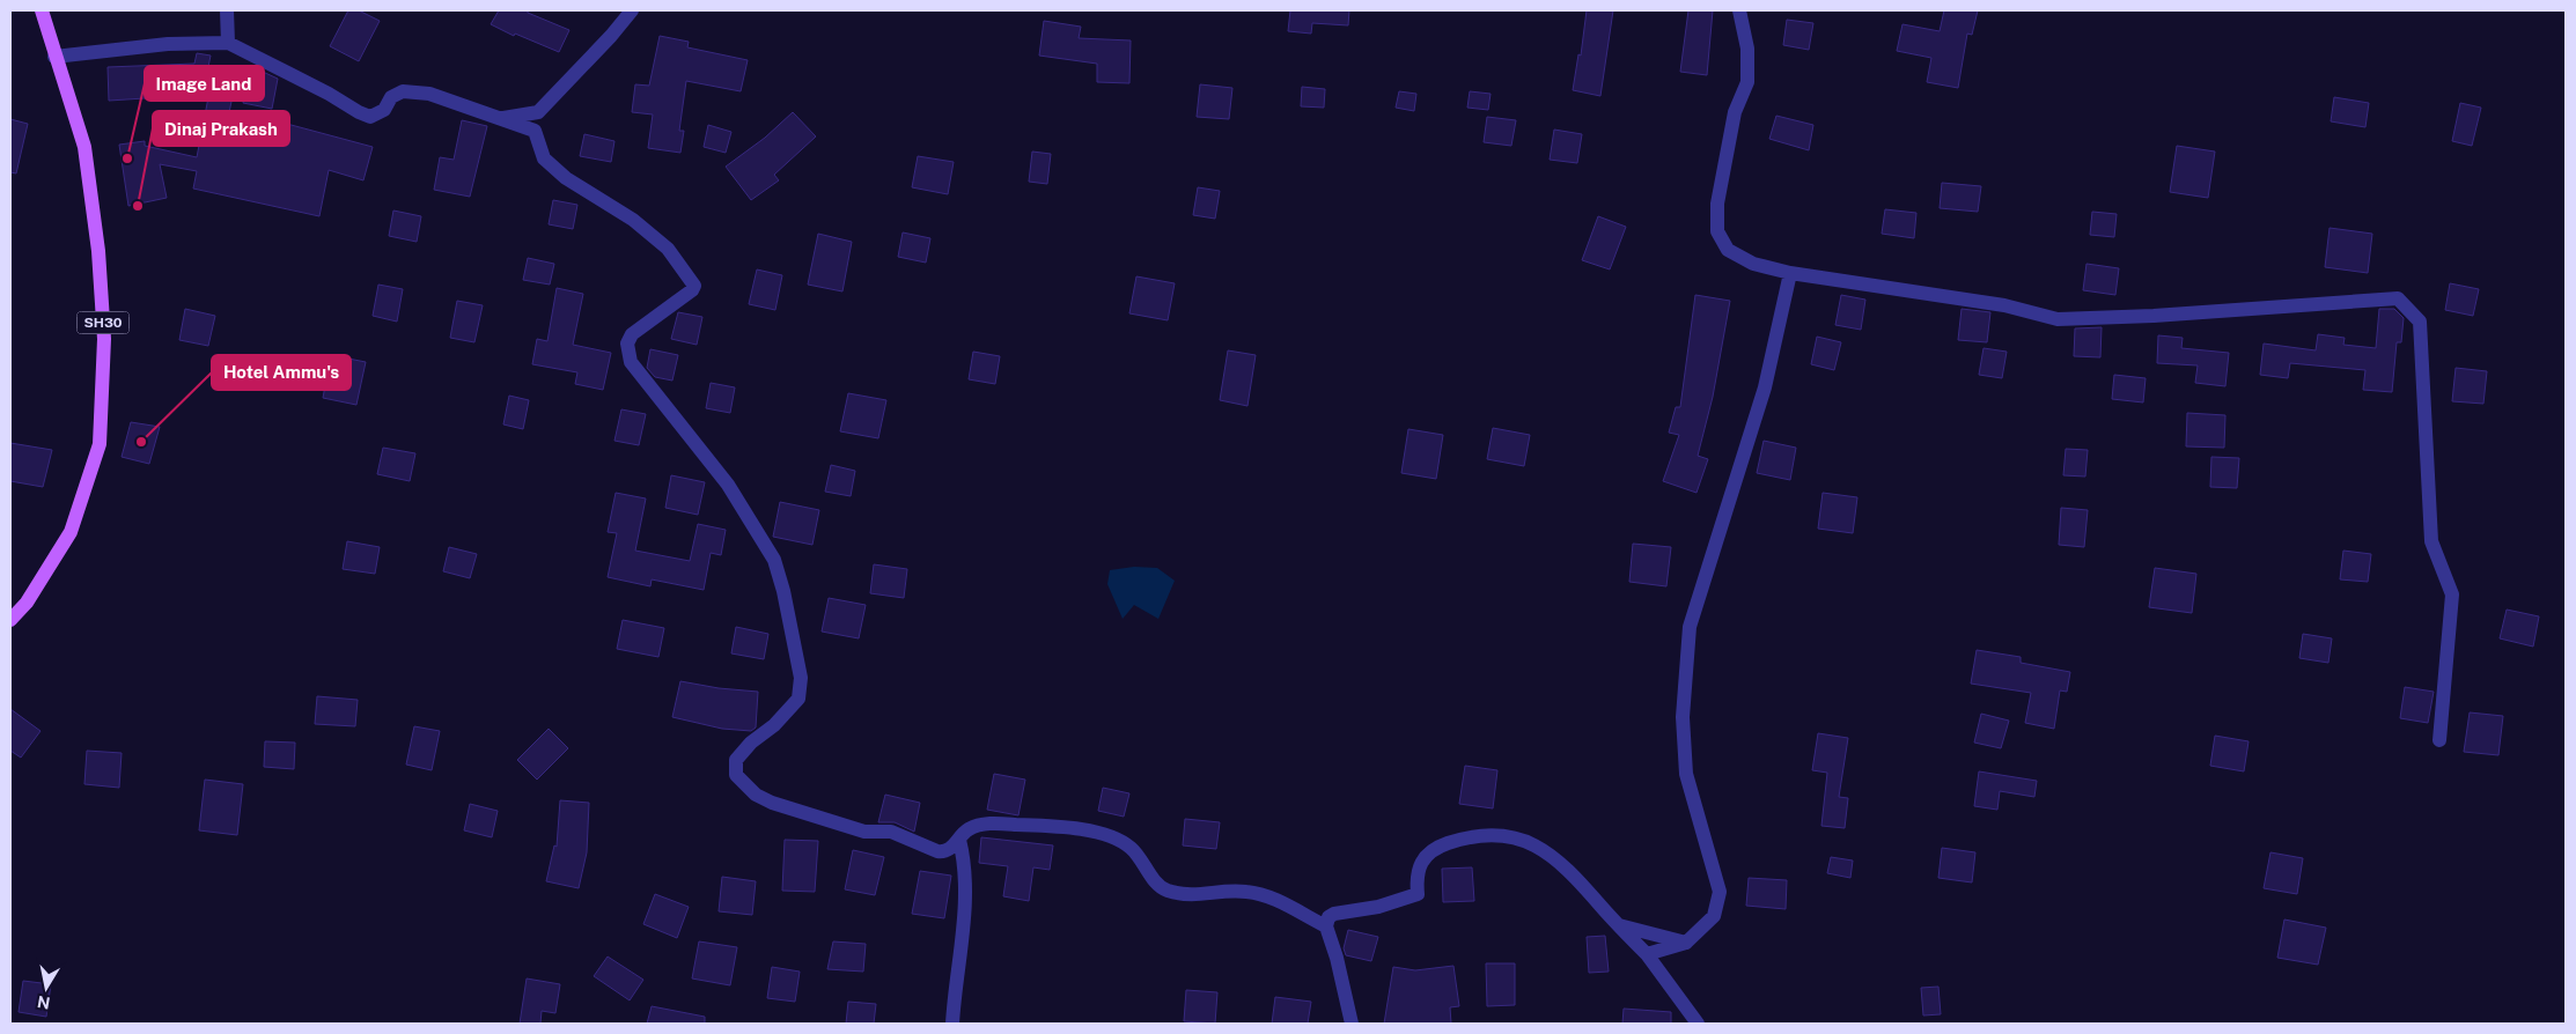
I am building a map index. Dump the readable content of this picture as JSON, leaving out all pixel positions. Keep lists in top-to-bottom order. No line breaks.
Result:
{"streets":{"main road":["SH30"]},"places":["Image Land","Dinaj Prakash","Hotel Ammu's"],"north":"bottom"}
